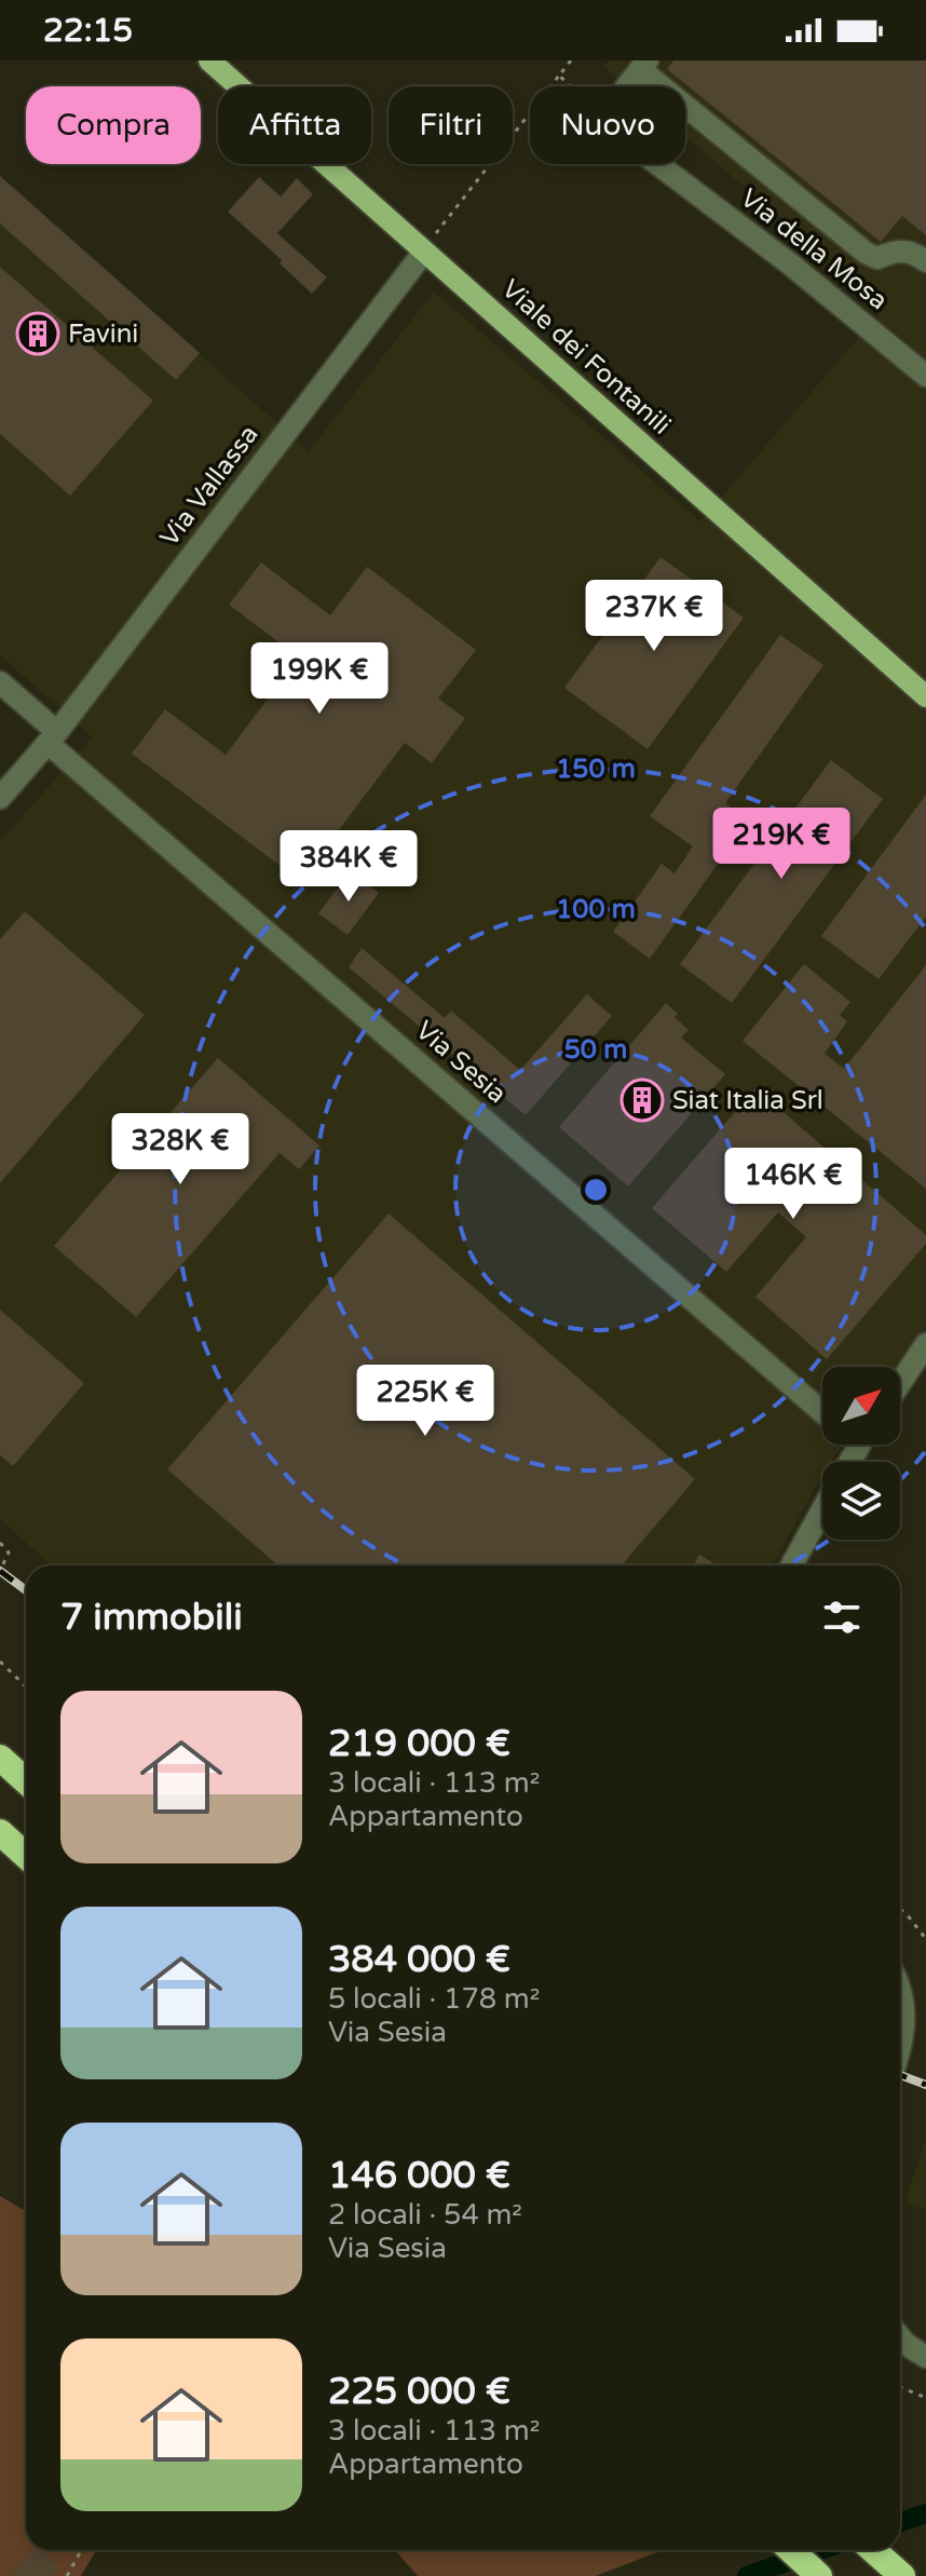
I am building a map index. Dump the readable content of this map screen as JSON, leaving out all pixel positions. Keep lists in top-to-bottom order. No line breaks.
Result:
{"streets":{"main road":["Viale dei Fontanili"],"street":["Via della Mosa","Via Vallassa","Via Sesia"]},"crossings":[["Viale dei Fontanili","Via Vallassa"],["Via Vallassa","Via Sesia"]],"places":{"building":["Favini","Siat Italia Srl"]},"north":"top right","page":{"status":"22:15","chip":["Compra","Affitta","Filtri","Nuovo"],"price":["237K €","199K €","219K €","384K €","328K €","146K €","225K €"],"heading":"7 immobili","list":[{"name":"219 000 €","note":"3 locali · 113 m² · Appartamento"},{"name":"384 000 €","note":"5 locali · 178 m² · Via Sesia"},{"name":"146 000 €","note":"2 locali · 54 m² · Via Sesia"},{"name":"225 000 €","note":"3 locali · 113 m² · Appartamento"}]},"rings":["150 m","100 m","50 m"]}
